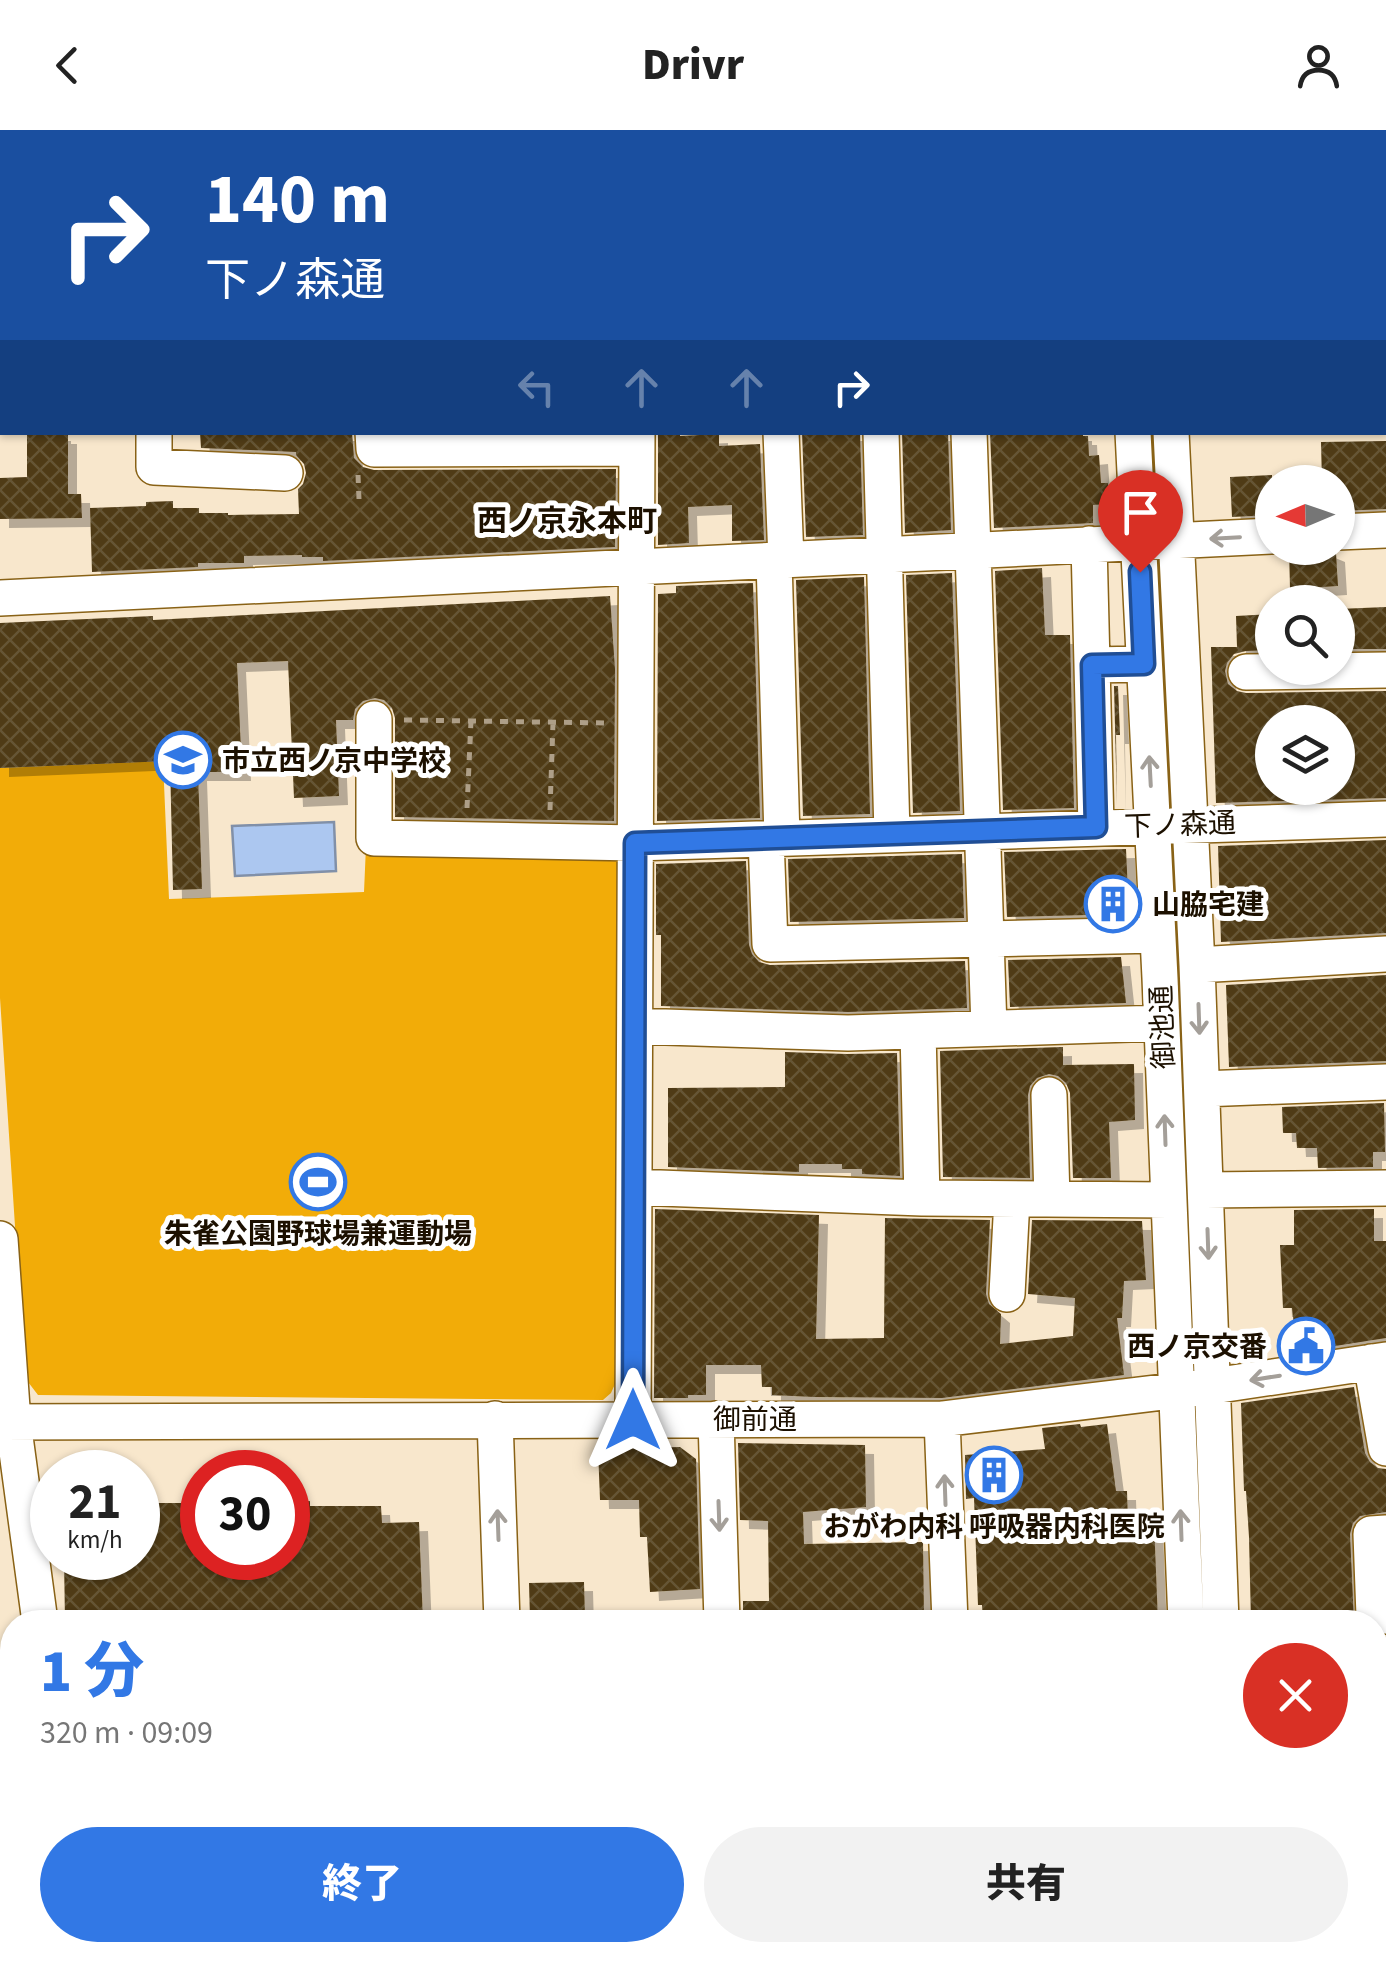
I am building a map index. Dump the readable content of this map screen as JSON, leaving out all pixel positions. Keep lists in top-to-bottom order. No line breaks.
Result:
{"streets":{"street":["下ノ森通","御池通","御前通"]},"crossings":[["下ノ森通","御池通"],["御池通","御前通"]],"districts":["西ノ京永本町"],"places":{"school or university":["市立西ノ京中学校"],"building":["山脇宅建","おがわ内科 呼吸器内科医院"],"sports":["朱雀公園野球場兼運動場"],"public building":["西ノ京交番"]},"north":"left","page":{"header":"Drivr","turn":["140 m","下ノ森通"],"speed":"21 km/h","limit":"30","heading":["1 分","320 m · 09:09"],"buttons":["終了","共有"]}}
